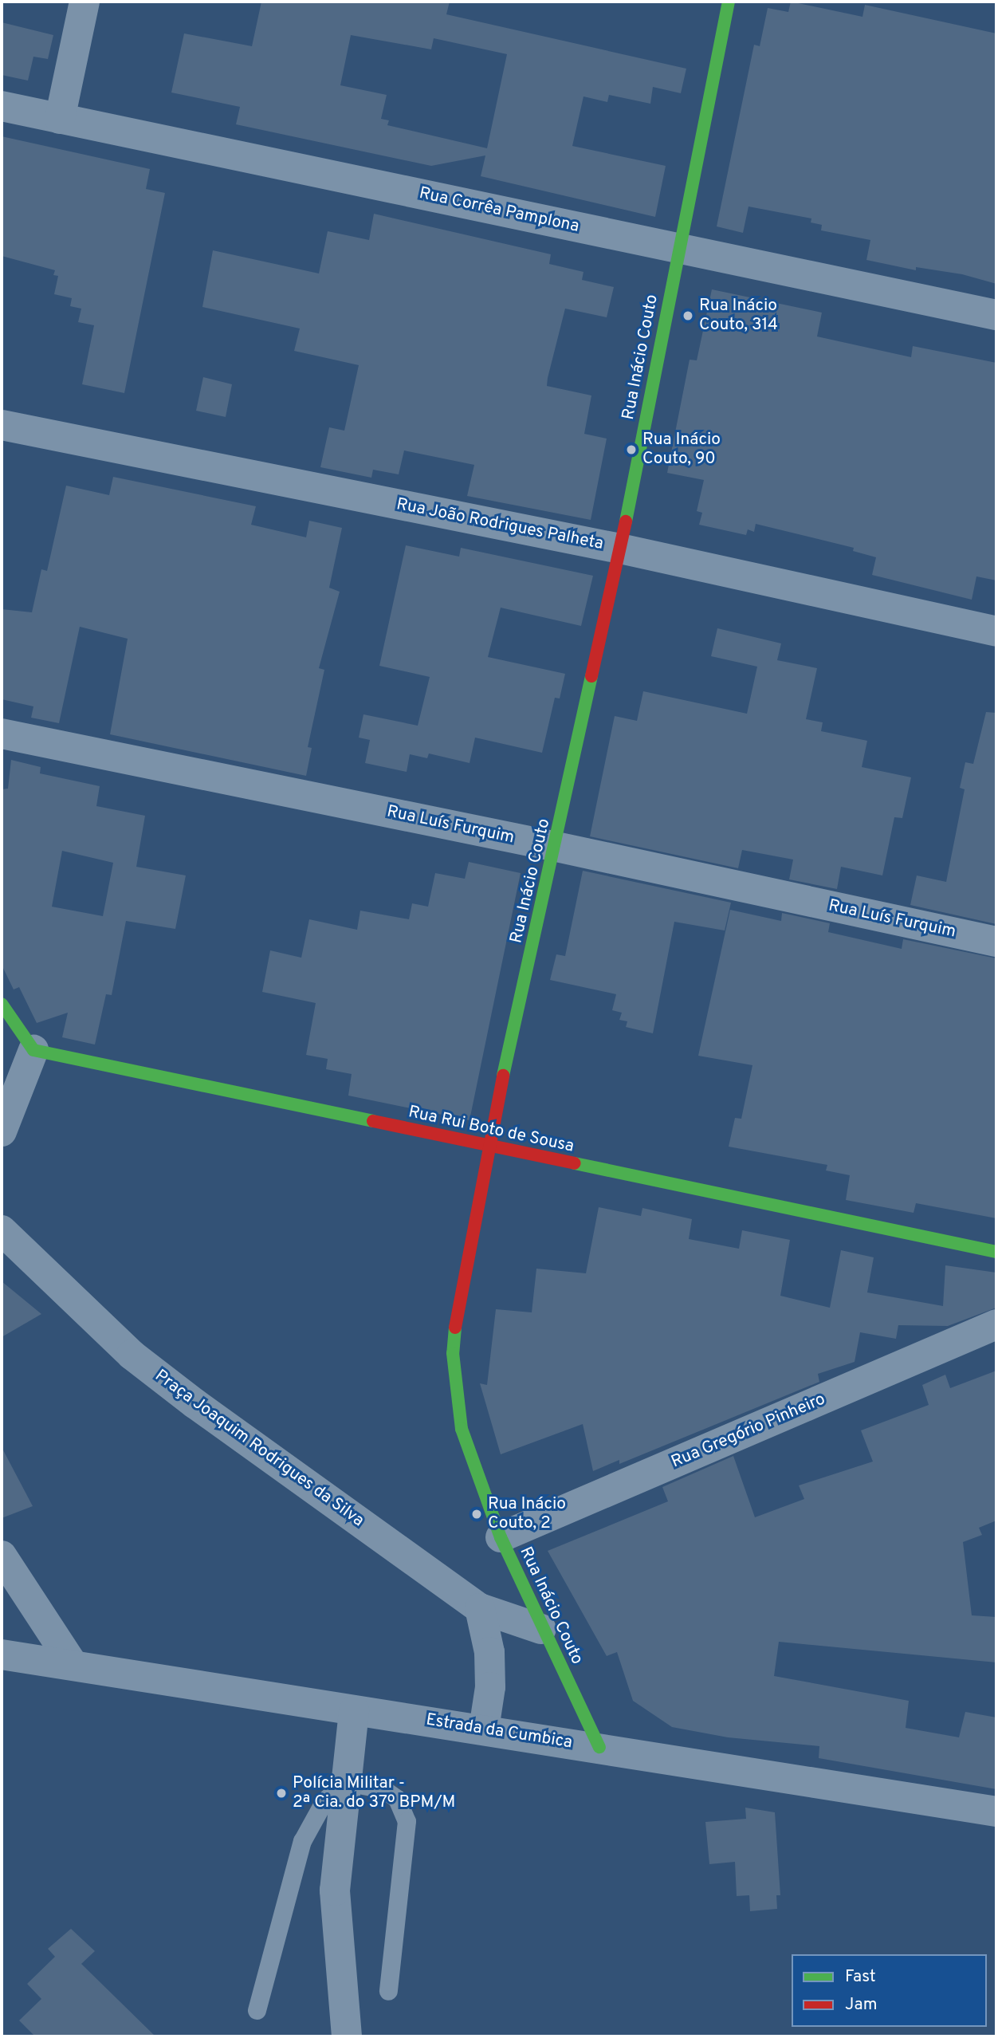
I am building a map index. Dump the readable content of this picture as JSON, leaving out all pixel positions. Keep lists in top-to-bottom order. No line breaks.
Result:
{"streets":{"street":["Rua Corrêa Pamplona","Rua Inácio Couto","Rua João Rodrigues Palheta","Rua Luís Furquim","Rua Rui Boto de Sousa","Rua Gregório Pinheiro","Praça Joaquim Rodrigues da Silva","Estrada da Cumbica"]},"crossings":[["Rua Corrêa Pamplona","Rua Inácio Couto"],["Rua Inácio Couto","Rua João Rodrigues Palheta"],["Rua Inácio Couto","Rua Luís Furquim"],["Rua Inácio Couto","Rua Rui Boto de Sousa"],["Rua Inácio Couto","Rua Gregório Pinheiro"],["Rua Inácio Couto","Praça Joaquim Rodrigues da Silva"],["Rua Inácio Couto","Estrada da Cumbica"]],"places":["Rua Inácio Couto, 314","Rua Inácio Couto, 90","Rua Inácio Couto, 2","Polícia Militar - 2ª Cia. do 37º BPM/M"],"legend":["Fast","Jam"]}
